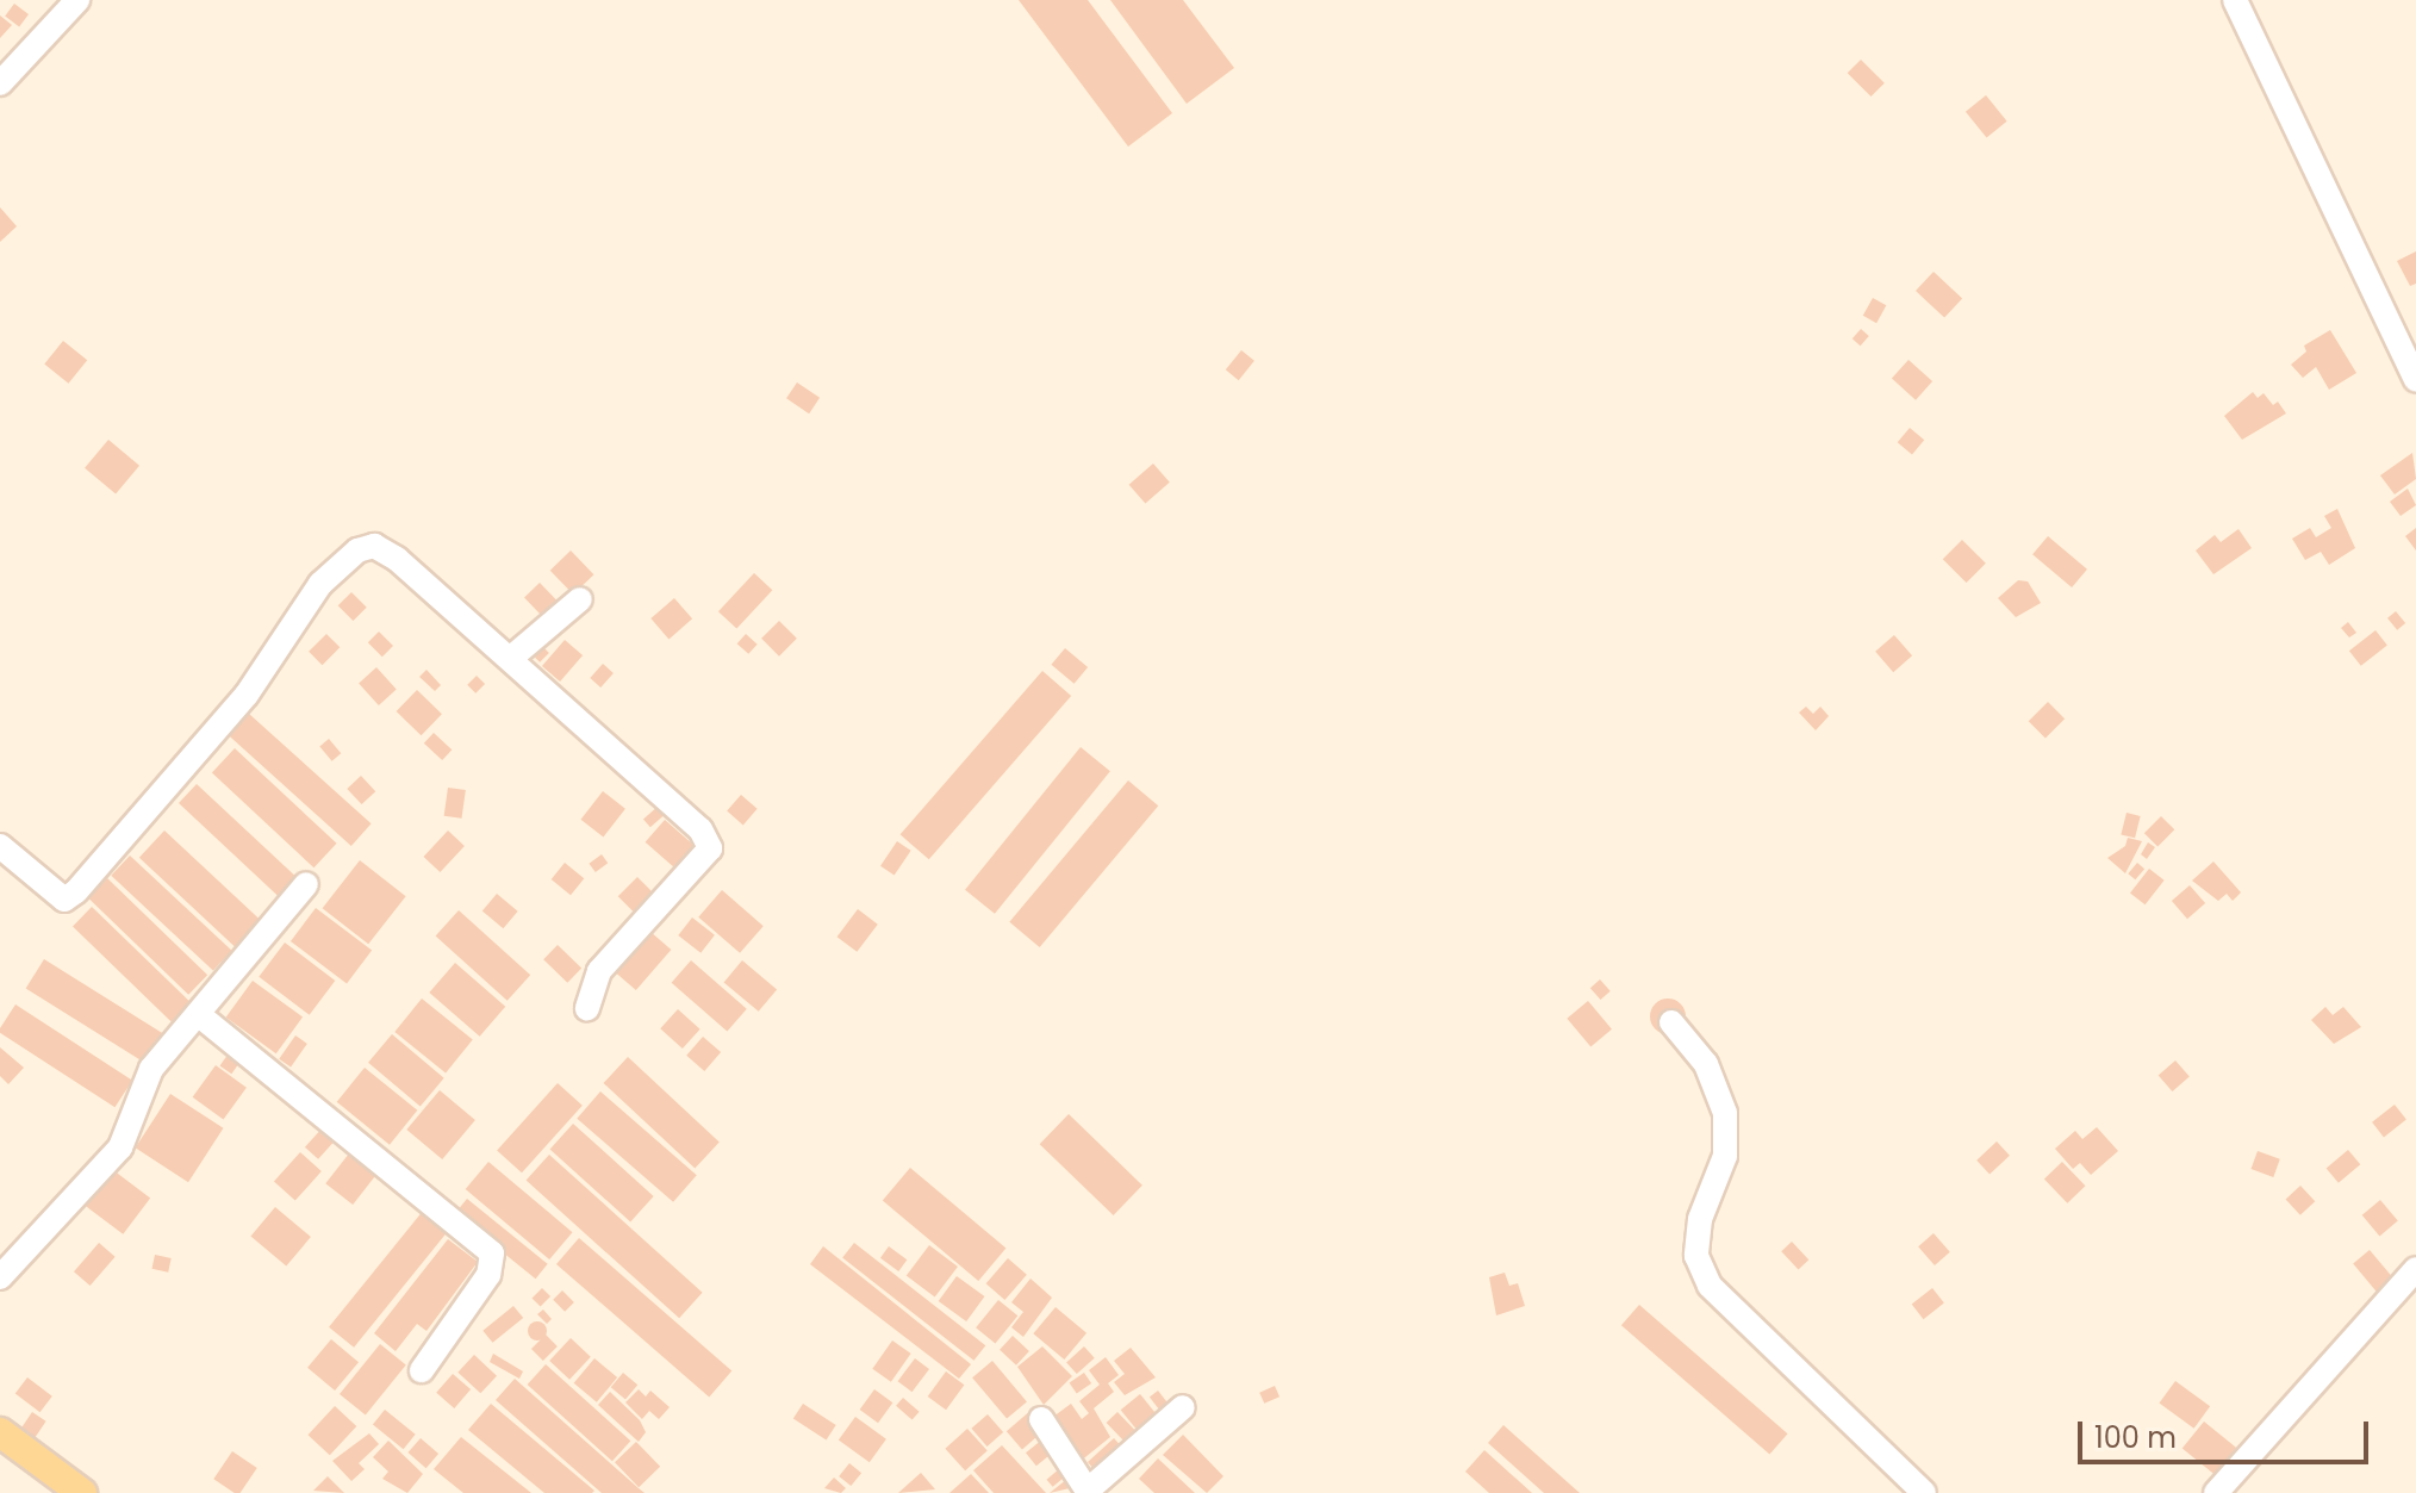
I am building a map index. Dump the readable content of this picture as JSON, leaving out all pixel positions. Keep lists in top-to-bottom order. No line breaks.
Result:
{"scale_bar":"100 m"}
